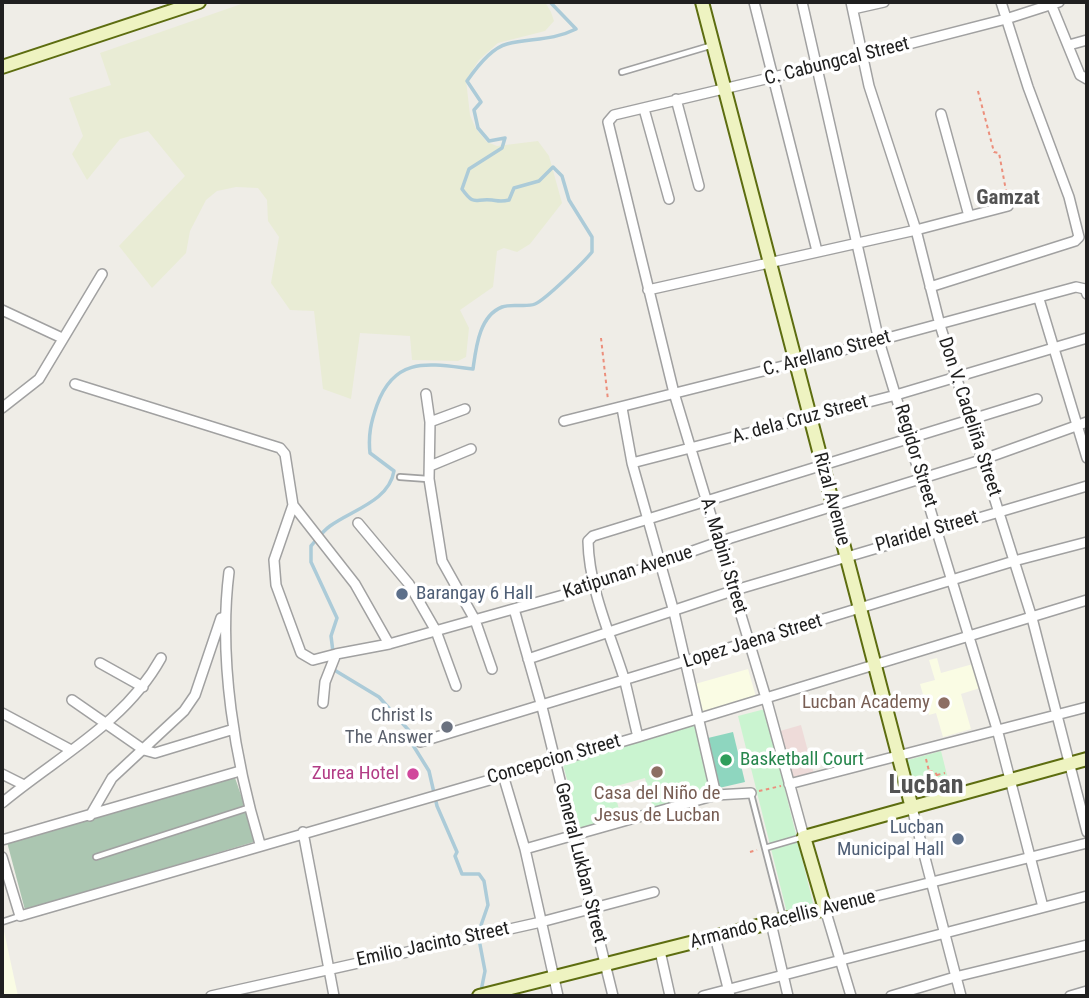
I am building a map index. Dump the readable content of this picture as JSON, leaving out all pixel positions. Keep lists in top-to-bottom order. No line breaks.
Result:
{"streets":{"main road":["Rizal Avenue","A. Mabini Street","Armando Racellis Avenue"],"street":["C. Cabungcal Street","C. Arellano Street","Don V. Cadeliña Street","A. dela Cruz Street","Regidor Street","Plaridel Street","Katipunan Avenue","Lopez Jaena Street","Concepcion Street","General Lukban Street","Emilio Jacinto Street"]},"crossings":[["C. Cabungcal Street","Don V. Cadeliña Street"],["C. Cabungcal Street","Regidor Street"],["C. Cabungcal Street","Rizal Avenue"],["C. Cabungcal Street","A. Mabini Street"],["C. Arellano Street","Don V. Cadeliña Street"],["C. Arellano Street","Regidor Street"],["C. Arellano Street","Rizal Avenue"],["C. Arellano Street","A. Mabini Street"],["Don V. Cadeliña Street","A. dela Cruz Street"],["Don V. Cadeliña Street","Plaridel Street"],["Don V. Cadeliña Street","Katipunan Avenue"],["Don V. Cadeliña Street","Lopez Jaena Street"],["Don V. Cadeliña Street","Concepcion Street"],["A. dela Cruz Street","Regidor Street"],["A. dela Cruz Street","Rizal Avenue"],["A. dela Cruz Street","A. Mabini Street"],["Regidor Street","Plaridel Street"],["Regidor Street","Katipunan Avenue"],["Regidor Street","Lopez Jaena Street"],["Regidor Street","Concepcion Street"],["Regidor Street","Armando Racellis Avenue"],["Rizal Avenue","Plaridel Street"],["Rizal Avenue","Katipunan Avenue"],["Rizal Avenue","Lopez Jaena Street"],["Rizal Avenue","Concepcion Street"],["Rizal Avenue","Armando Racellis Avenue"],["Plaridel Street","A. Mabini Street"],["Plaridel Street","General Lukban Street"],["A. Mabini Street","Katipunan Avenue"],["A. Mabini Street","Lopez Jaena Street"],["A. Mabini Street","Concepcion Street"],["A. Mabini Street","Armando Racellis Avenue"],["Katipunan Avenue","General Lukban Street"],["Lopez Jaena Street","General Lukban Street"],["Concepcion Street","General Lukban Street"],["General Lukban Street","Armando Racellis Avenue"],["General Lukban Street","Emilio Jacinto Street"]],"districts":["Gamzat","Lucban"],"places":["Barangay 6 Hall","Lucban Academy","Christ Is The Answer","Basketball Court","Casa del Niño de Jesus de Lucban","Zurea Hotel","Lucban Municipal Hall"]}
